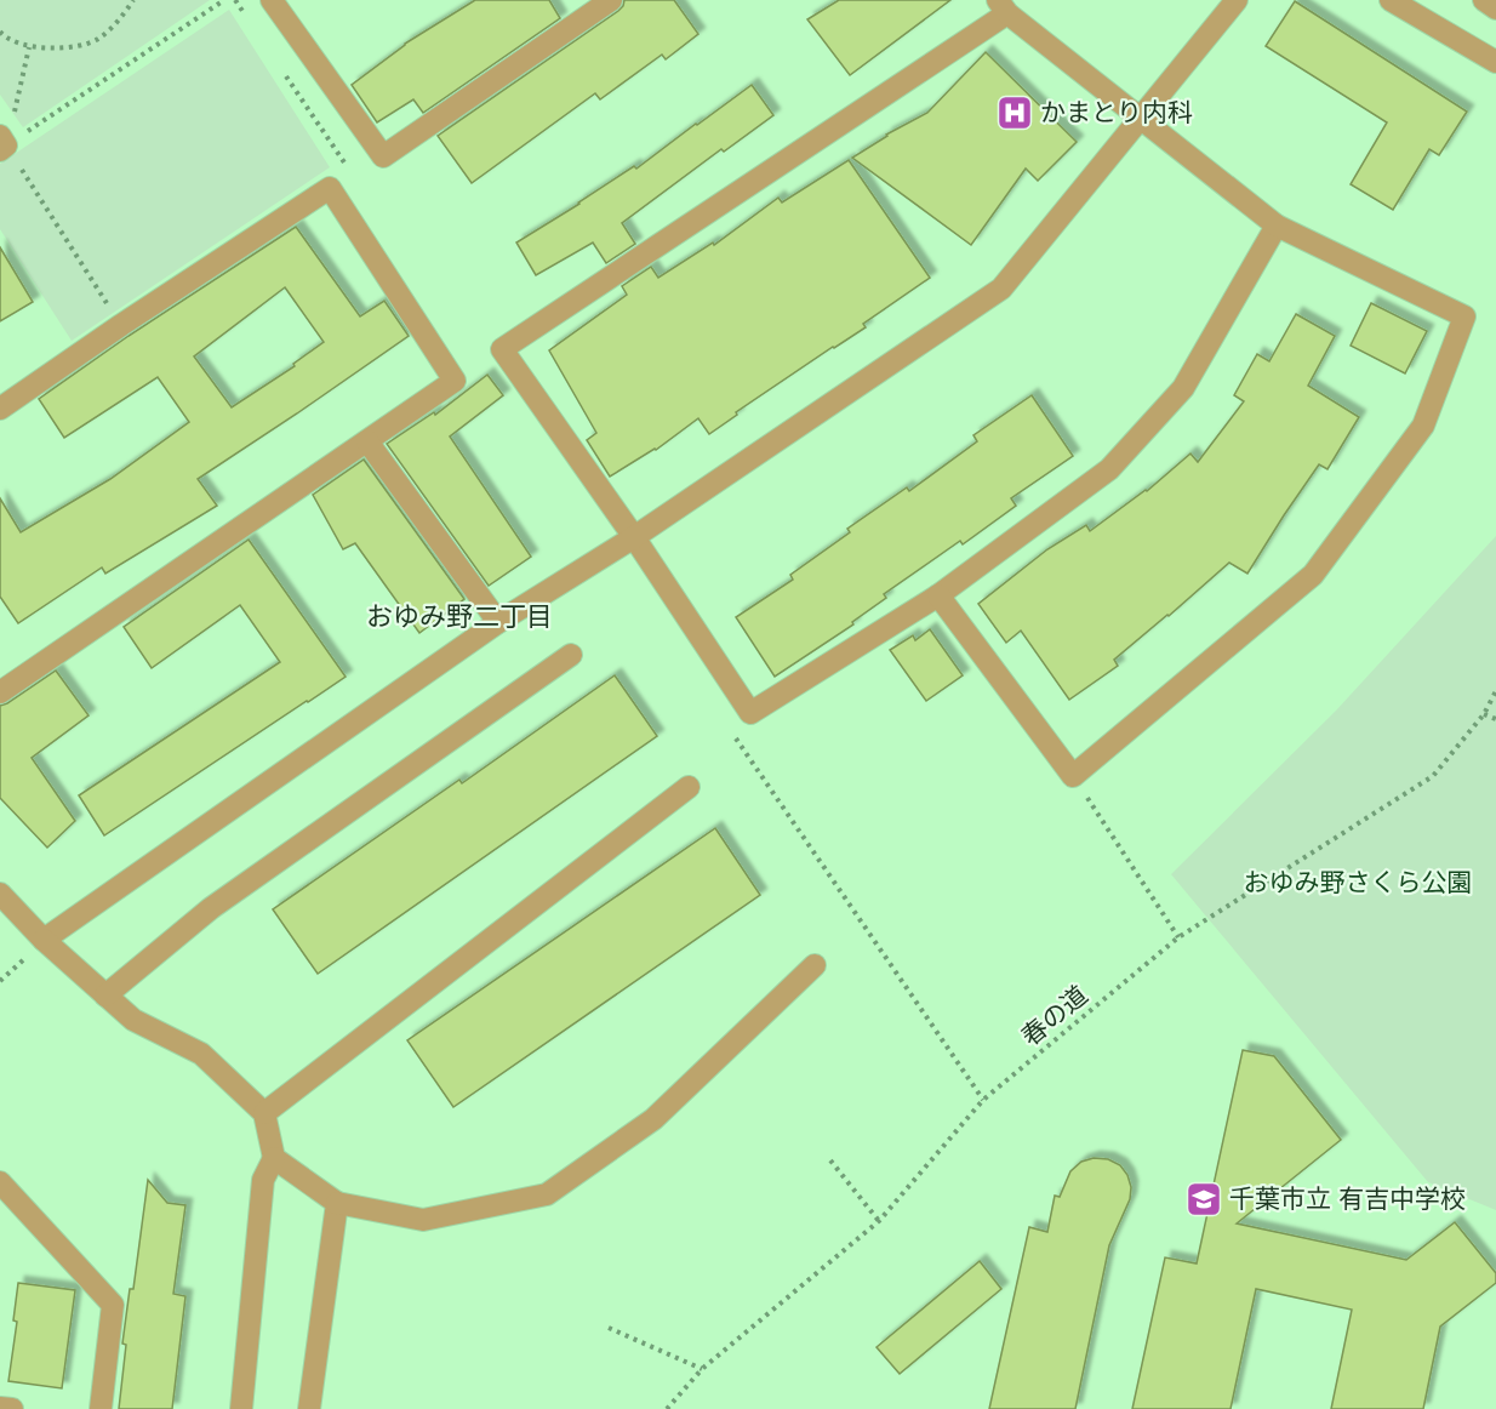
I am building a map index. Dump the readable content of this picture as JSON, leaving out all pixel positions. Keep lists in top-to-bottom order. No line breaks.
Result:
{"streets":{"path":["春の道"]},"districts":["おゆみ野二丁目"],"parks":["おゆみ野さくら公園"],"places":{"hospital":["かまとり内科"],"school or university":["千葉市立 有吉中学校"]}}
